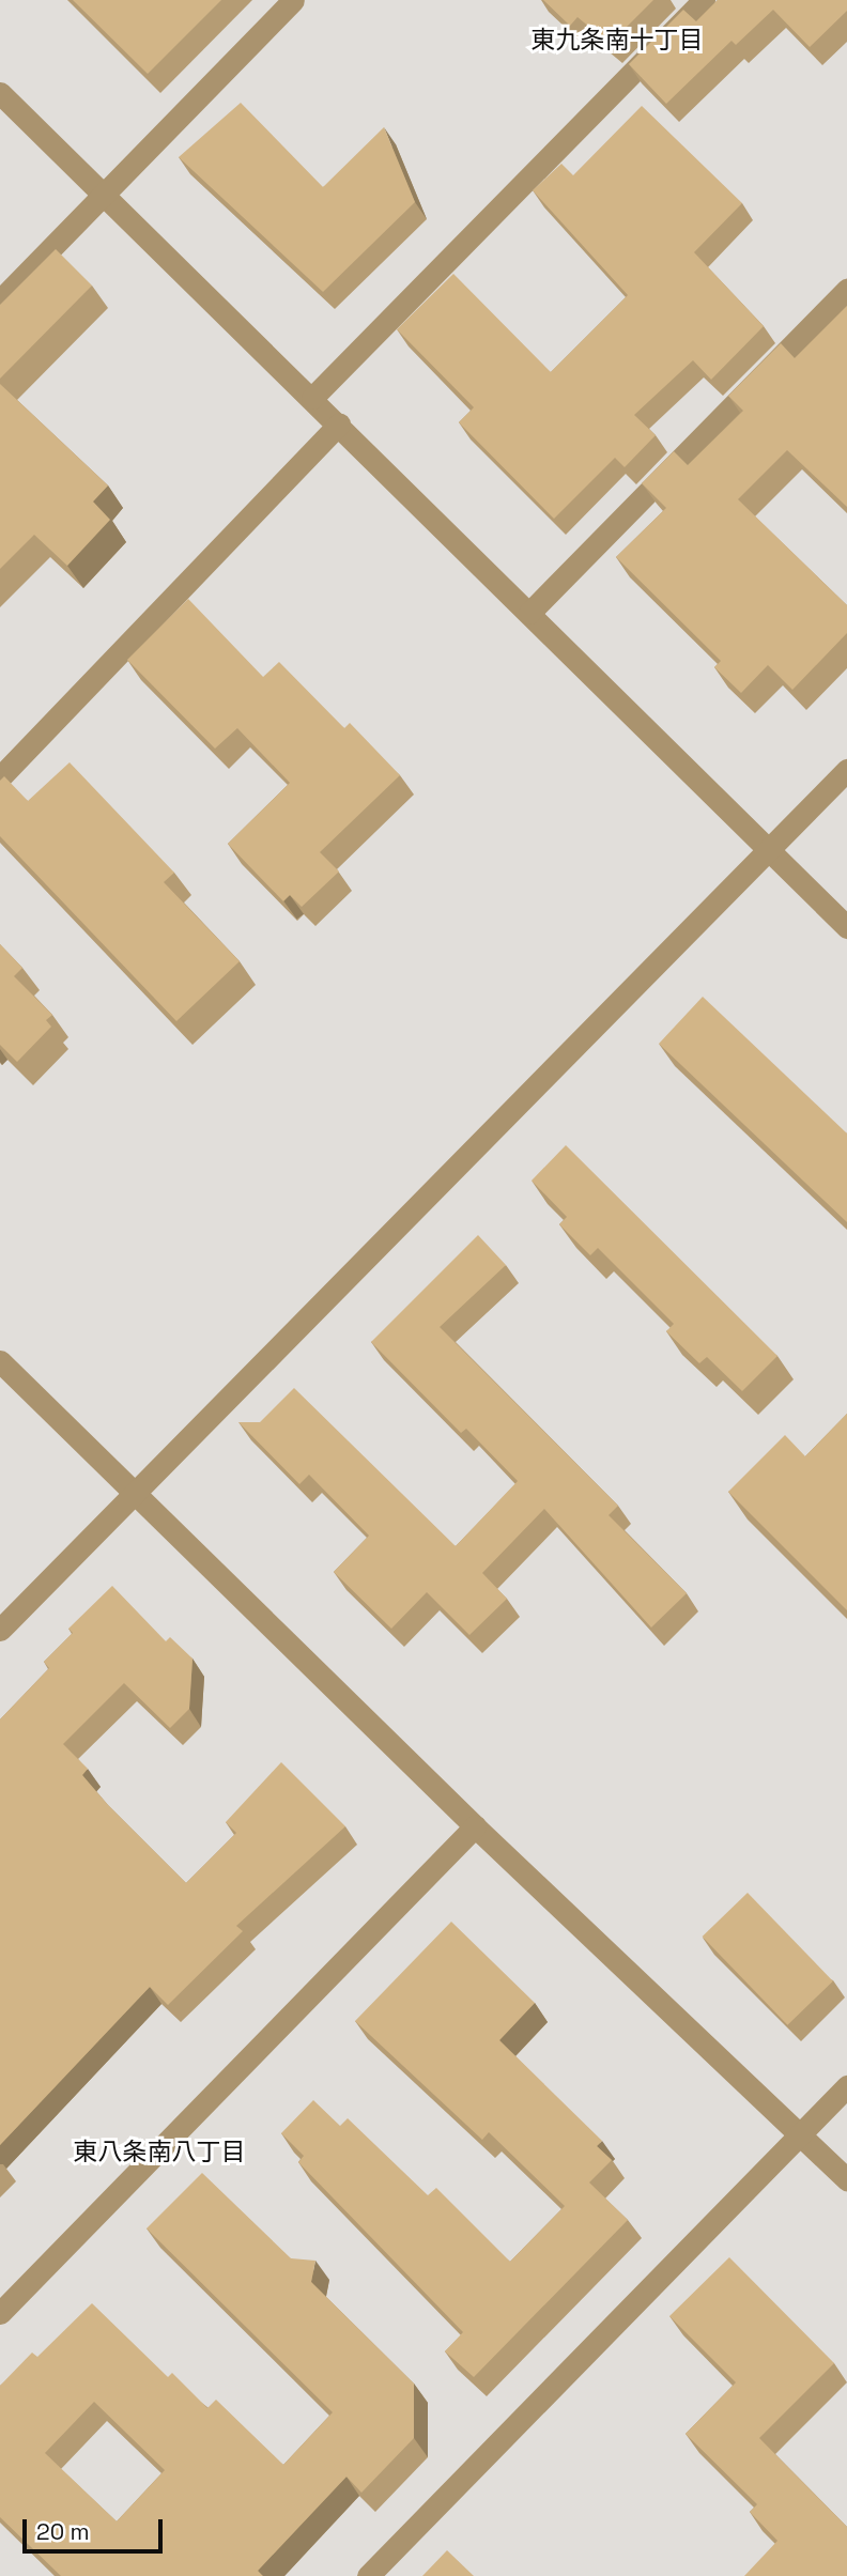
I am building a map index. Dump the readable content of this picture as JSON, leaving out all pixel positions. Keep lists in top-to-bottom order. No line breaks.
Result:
{"districts":["東九条南十丁目","東八条南八丁目"],"scale_bar":"20 m"}
